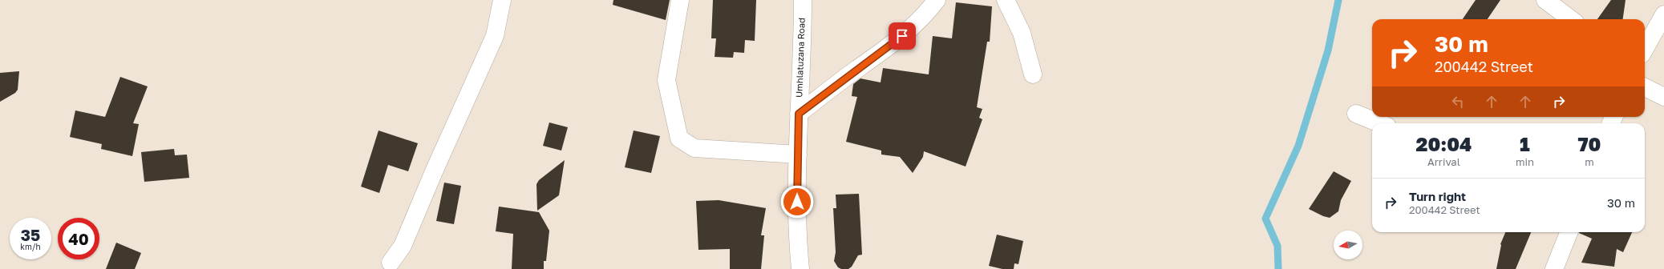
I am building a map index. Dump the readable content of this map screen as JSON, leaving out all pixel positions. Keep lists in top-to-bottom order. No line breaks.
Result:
{"streets":{"street":["Umhlatuzana Road"]},"north":"left","page":{"turn":["30 m","200442 Street"],"eta":["20:04","Arrival","1","min","70","m"],"list":[{"name":"Turn right","note":"200442 Street","value":"30 m"}],"speed":"35 km/h","limit":"40"}}
